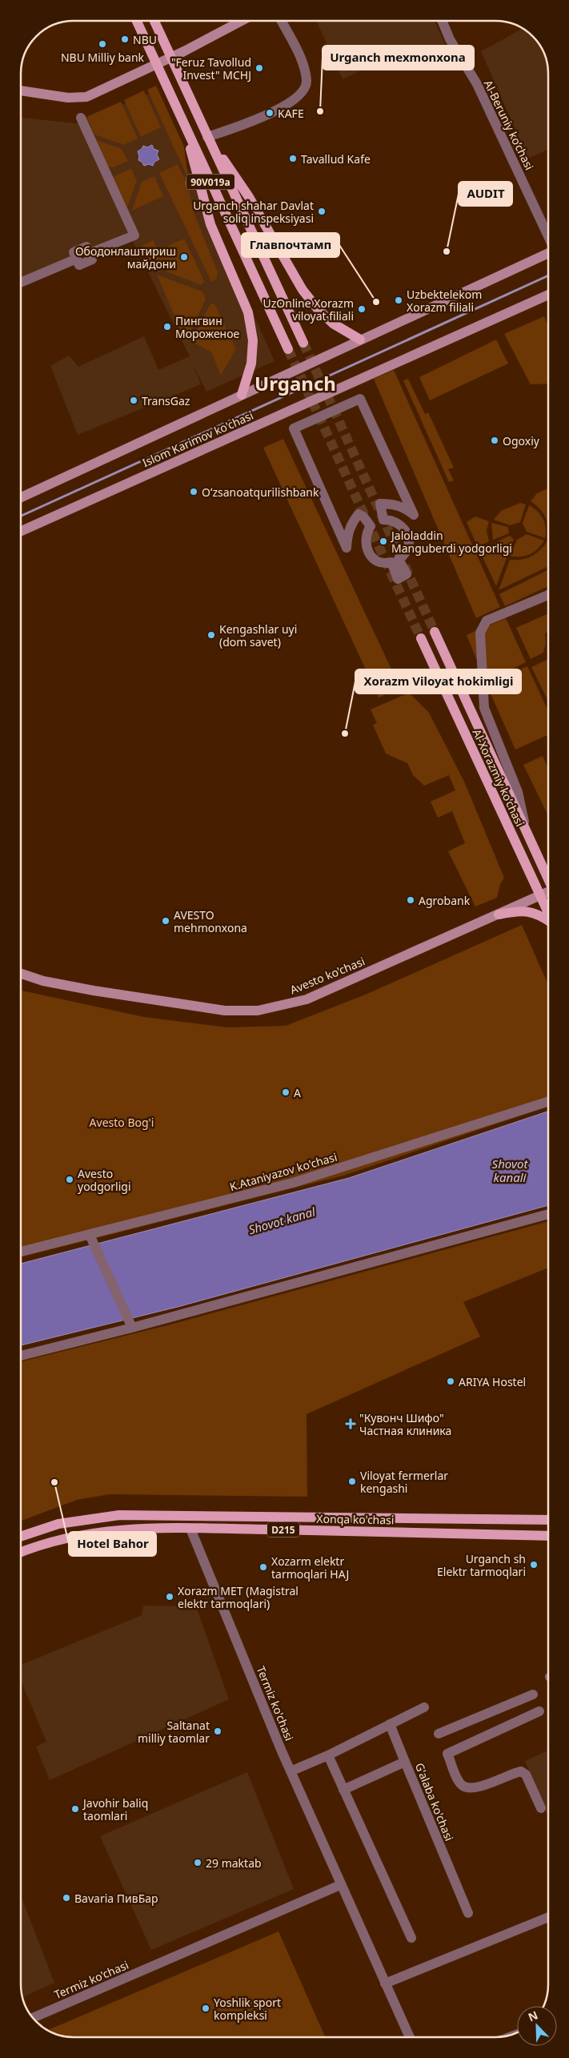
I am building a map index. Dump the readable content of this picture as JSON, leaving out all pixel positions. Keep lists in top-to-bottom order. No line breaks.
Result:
{"streets":{"main road":["Al-Beruniy ko’chasi","90V019a","Islom Karimov ko'chasi","Al-Xorazmiy ko’chasi","Avesto ko'chasi","Xonqa ko'chasi","D215"],"street":["K.Ataniyazov ko'chasi","Termiz ko'chasi","G'alaba ko'chasi"]},"crossings":[["Al-Beruniy ko’chasi","Islom Karimov ko'chasi"],["Al-Xorazmiy ko’chasi","Avesto ko'chasi"],["Xonqa ko'chasi","Termiz ko'chasi"]],"districts":["Urganch"],"water":["Shovot kanali","Shovot kanal"],"parks":["Avesto Bog'i"],"places":{"other":["NBU","NBU Milliy bank","\"Feruz Tavollud Invest\" MCHJ","Urganch mexmonxona","KAFE","Tavallud Kafe","Urganch shahar Davlat soliq inspeksiyasi","AUDIT","Ободонлаштириш майдони","Uzbektelekom Xorazm filiali","Главпочтамп","UzOnline Xorazm viloyat filiali","Пингвин Мороженое","TransGaz","Ogoxiy","Oʻzsanoatqurilishbank","Jaloladdin Manguberdi yodgorligi","Kengashlar uyi (dom savet)","Xorazm Viloyat hokimligi","Agrobank","AVESTO mehmonxona","A","Avesto yodgorligi","ARIYA Hostel","Viloyat fermerlar kengashi","Hotel Bahor","Urganch sh Elektr tarmoqlari","Xozarm elektr tarmoqlari HAJ","Xorazm MET (Magistral elektr tarmoqlari)","Saltanat milliy taomlar","Javohir baliq taomlari","29 maktab","Bavaria ПивБар","Yoshlik sport kompleksi"],"health":["\"Кувонч Шифо\" Частная клиника"]},"north":"top left"}
